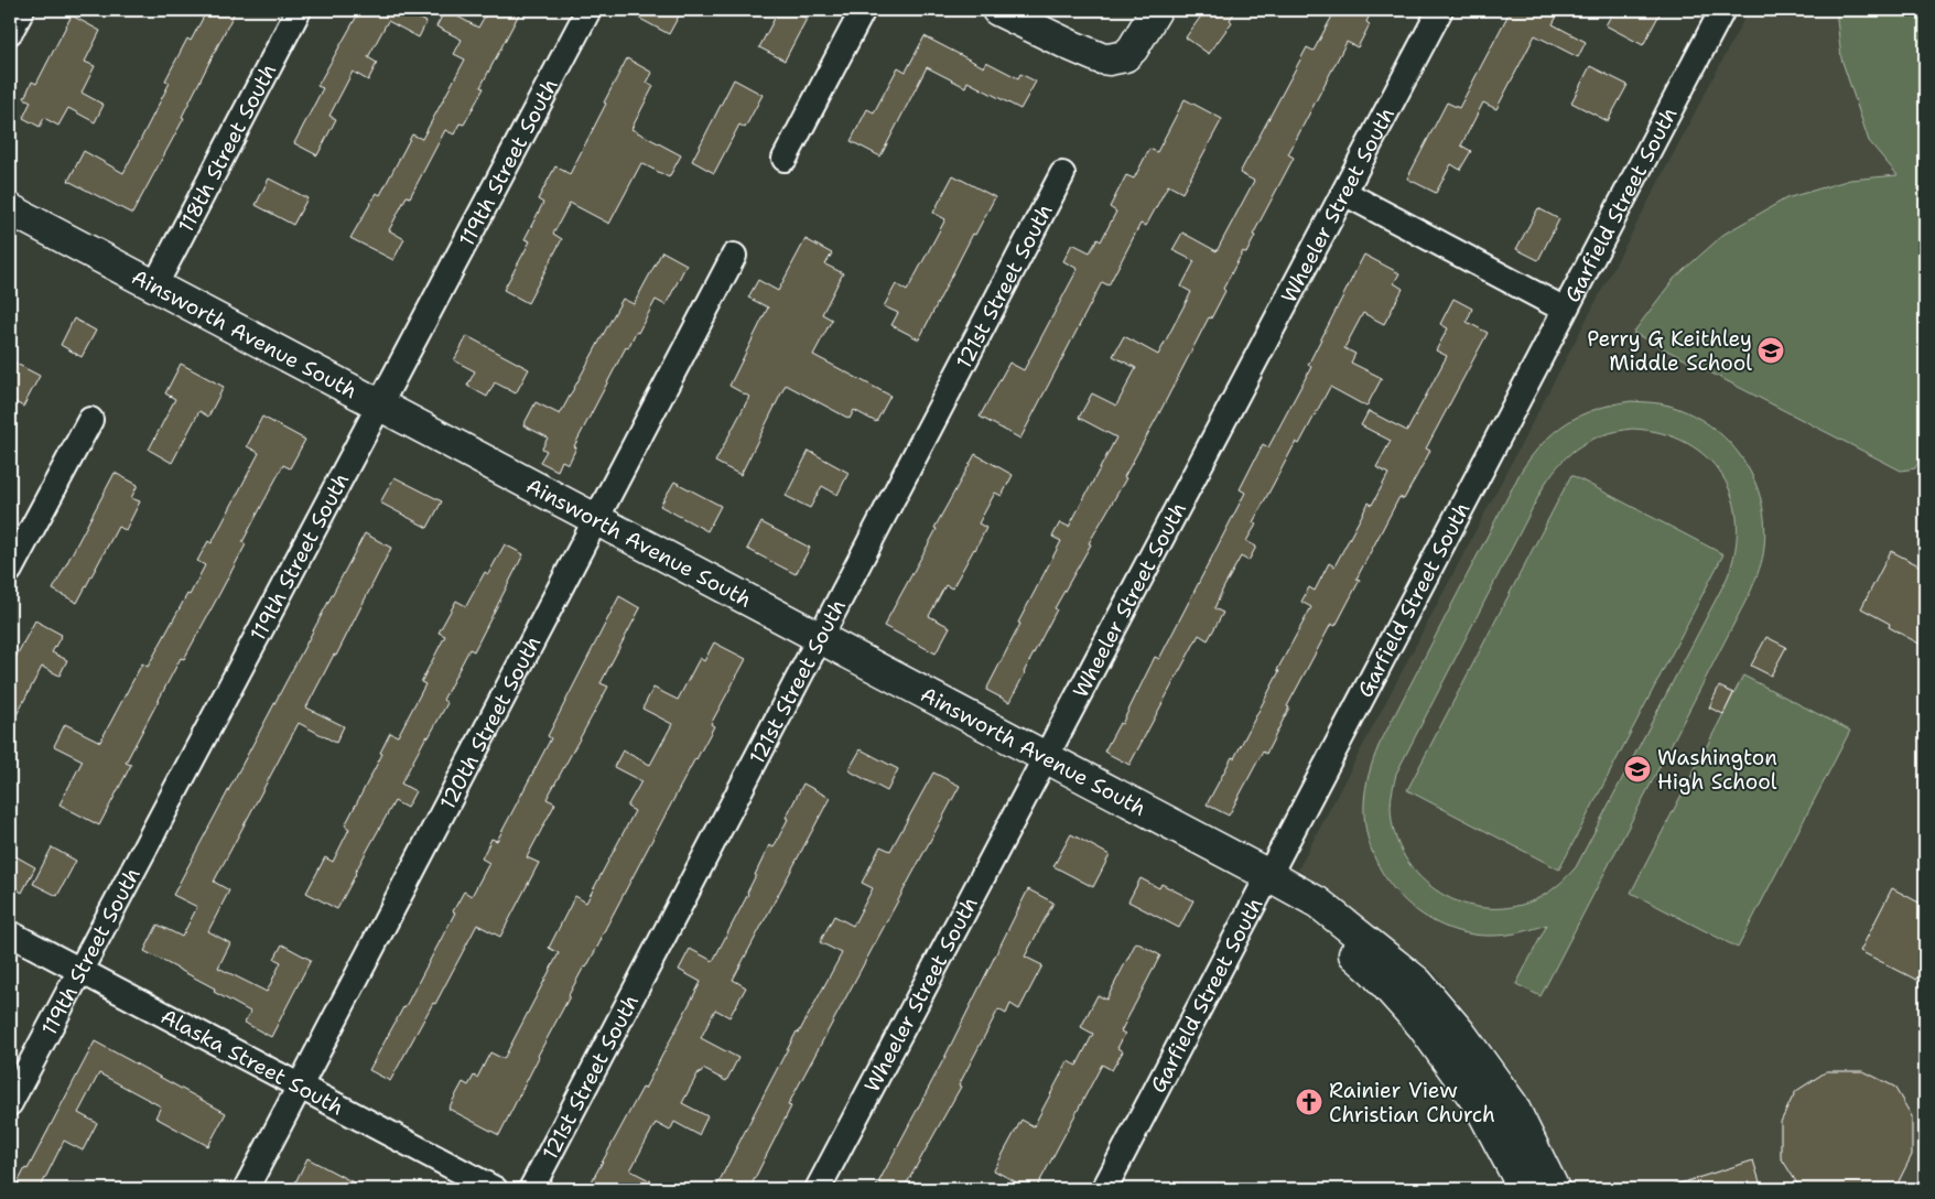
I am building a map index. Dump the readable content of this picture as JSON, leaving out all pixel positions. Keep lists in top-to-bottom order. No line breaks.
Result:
{"streets":{"street":["118th Street South","119th Street South","Garfield Street South","Wheeler Street South","121st Street South","Ainsworth Avenue South","120th Street South","Alaska Street South"]},"crossings":[["118th Street South","Ainsworth Avenue South"],["119th Street South","Ainsworth Avenue South"],["119th Street South","Alaska Street South"],["Garfield Street South","Ainsworth Avenue South"],["Wheeler Street South","Ainsworth Avenue South"],["121st Street South","Ainsworth Avenue South"],["Ainsworth Avenue South","120th Street South"],["120th Street South","Alaska Street South"]],"places":{"school or university":["Perry G Keithley Middle School","Washington High School"],"church":["Rainier View Christian Church"]}}
